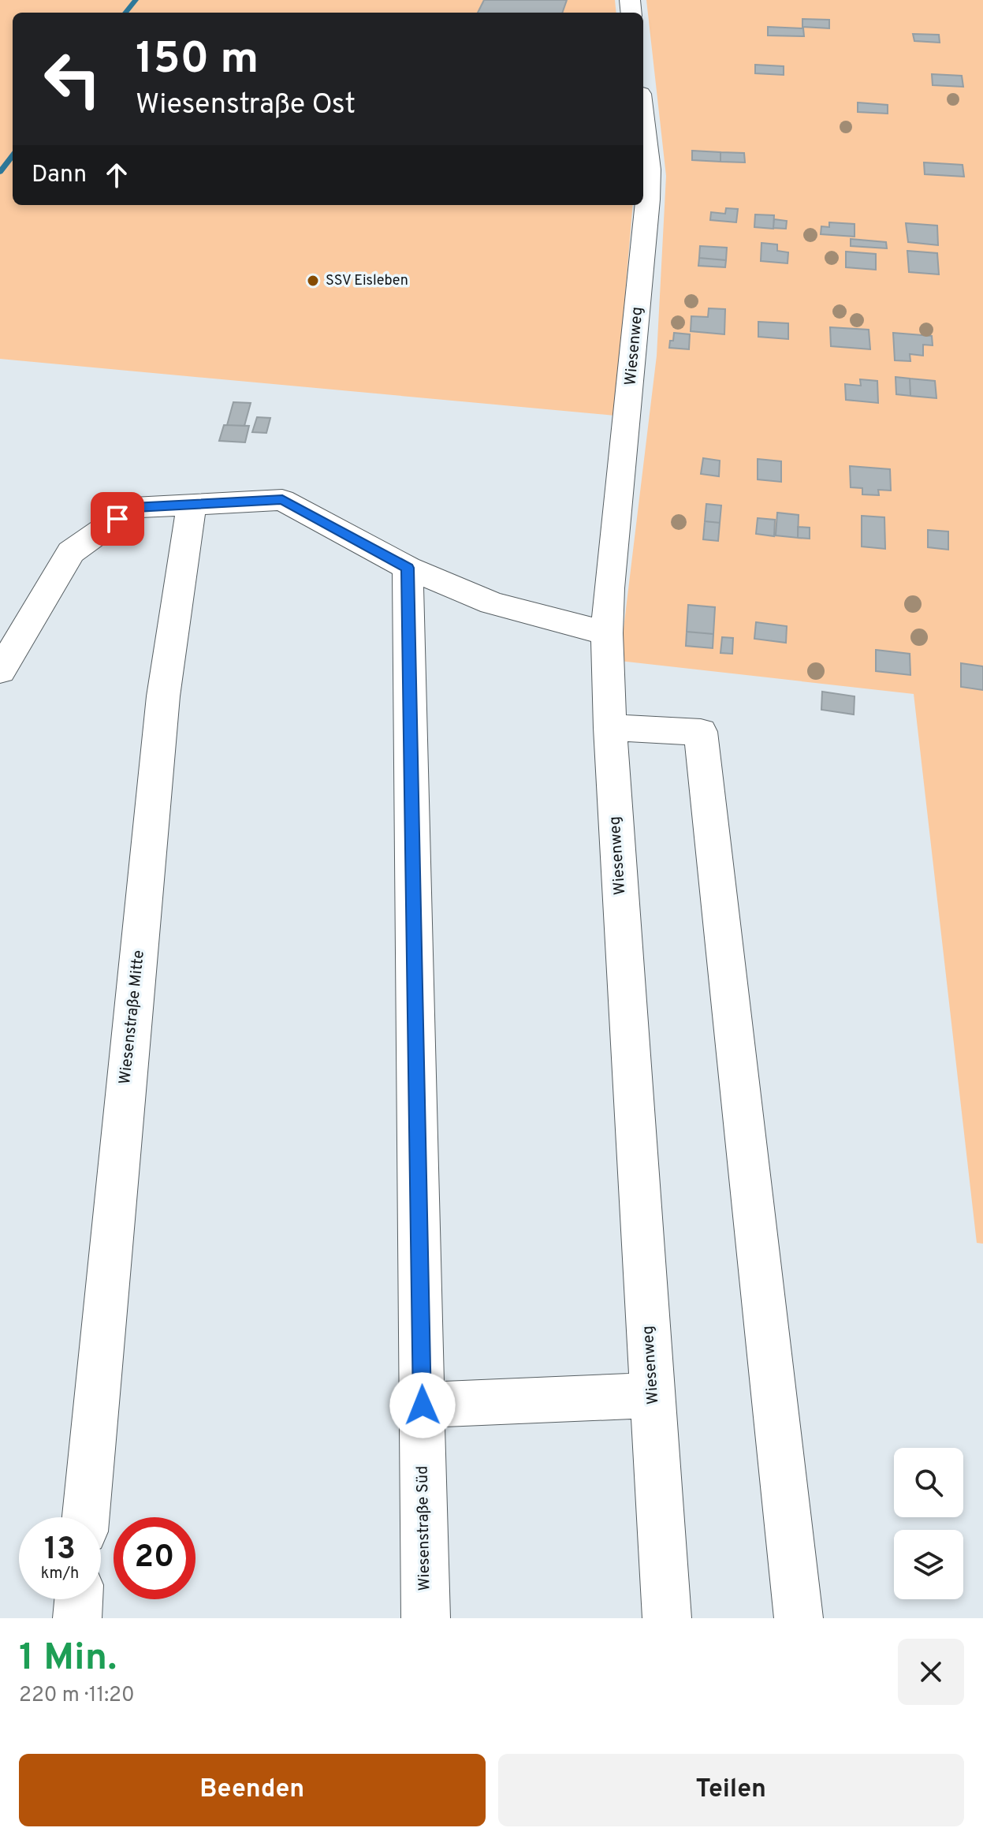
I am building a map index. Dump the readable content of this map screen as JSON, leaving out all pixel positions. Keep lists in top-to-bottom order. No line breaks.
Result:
{"streets":{"street":["Wiesenweg","Wiesenstraße Mitte","Wiesenstraße Süd"]},"places":["SSV Eisleben"],"page":{"turn":["150 m","Wiesenstraße Ost"],"then":"Dann","speed":"13 km/h","limit":"20","heading":["1 Min.","220 m · 11:20"],"buttons":["Beenden","Teilen"]}}
